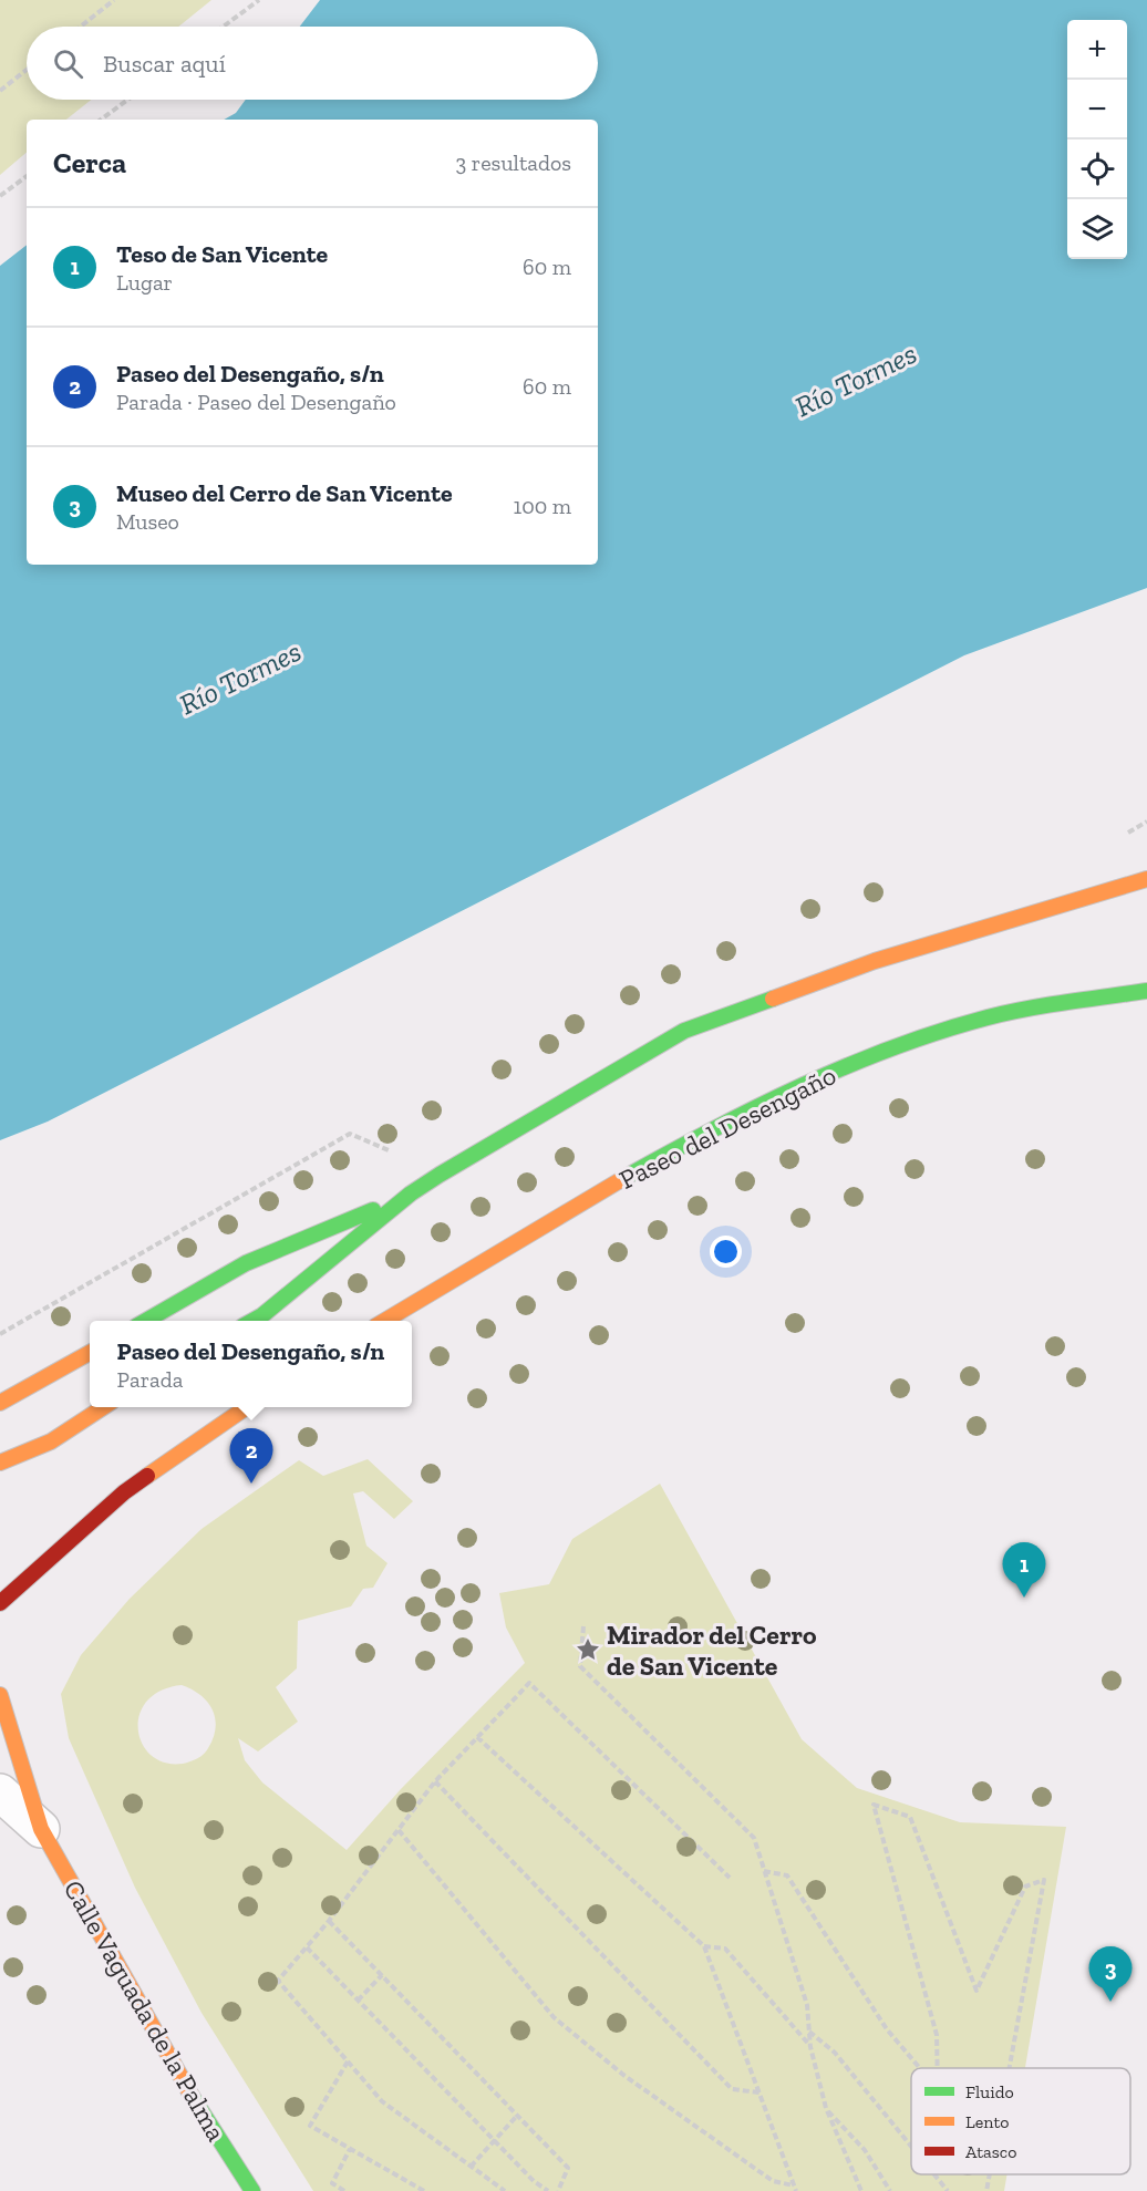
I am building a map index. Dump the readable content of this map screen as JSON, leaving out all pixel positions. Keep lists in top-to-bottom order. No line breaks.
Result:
{"streets":{"main road":["Paseo del Desengaño","Calle Vaguada de la Palma"]},"water":["Río Tormes"],"places":{"place":["Mirador del Cerro de San Vicente"]},"legend":["Fluido","Lento","Atasco"],"page":{"map_buttons":["+","−"],"search":"Buscar aquí","heading":["Cerca","3 resultados"],"list":[{"mark":"1","name":"Teso de San Vicente","note":"Lugar","value":"60 m"},{"mark":"2","name":"Paseo del Desengaño, s/n","note":"Parada · Paseo del Desengaño","value":"60 m"},{"mark":"3","name":"Museo del Cerro de San Vicente","note":"Museo","value":"100 m"}],"popup":["Paseo del Desengaño, s/n","Parada"],"pins":["2","1","3"]}}
